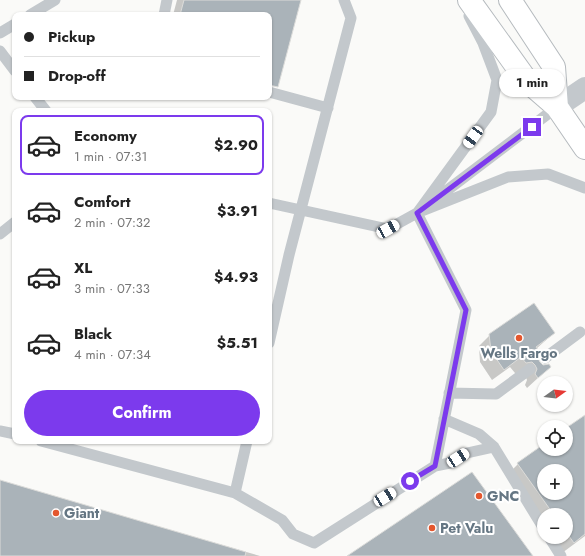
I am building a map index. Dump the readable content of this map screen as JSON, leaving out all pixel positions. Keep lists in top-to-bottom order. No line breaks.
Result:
{"places":["Wells Fargo","GNC","Giant","Pet Valu"],"north":"right","page":{"banner":["Pickup","Drop-off"],"bubble":"1 min","list":[{"name":"Economy","note":"1 min · 07:31","value":"$2.90"},{"name":"Comfort","note":"2 min · 07:32","value":"$3.91"},{"name":"XL","note":"3 min · 07:33","value":"$4.93"},{"name":"Black","note":"4 min · 07:34","value":"$5.51"}],"map_buttons":["+","−"],"buttons":"Confirm"}}
